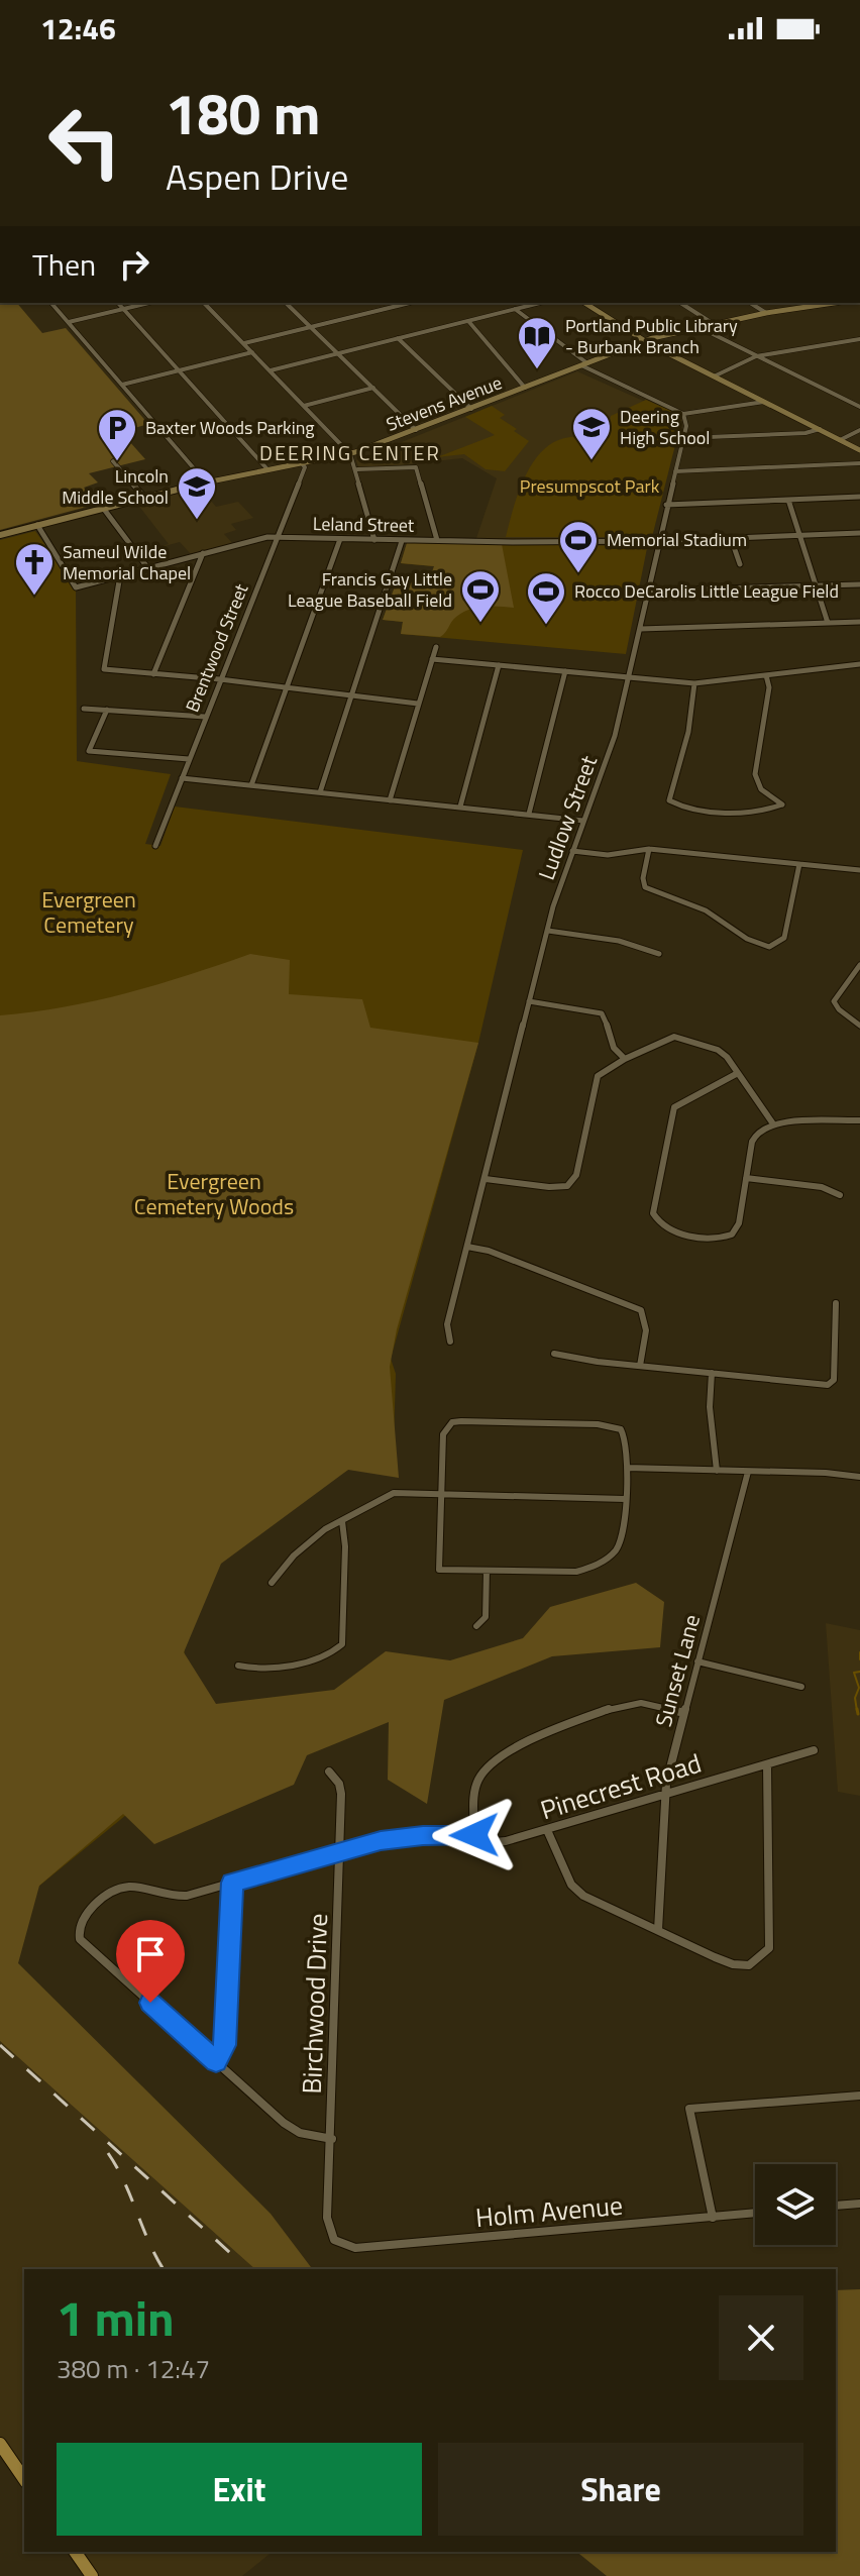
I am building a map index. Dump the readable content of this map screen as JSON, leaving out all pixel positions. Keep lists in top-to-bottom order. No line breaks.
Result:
{"streets":{"main road":["Stevens Avenue"],"street":["Leland Street","Brentwood Street","Ludlow Street","Sunset Lane","Pinecrest Road","Birchwood Drive","Holm Avenue"]},"crossings":[["Stevens Avenue","Leland Street"],["Stevens Avenue","Brentwood Street"],["Leland Street","Brentwood Street"],["Leland Street","Ludlow Street"],["Sunset Lane","Pinecrest Road"],["Pinecrest Road","Birchwood Drive"],["Birchwood Drive","Holm Avenue"]],"districts":["DEERING CENTER"],"parks":["Presumpscot Park","Evergreen Cemetery","Evergreen Cemetery Woods"],"places":{"library":["Portland Public Library - Burbank Branch"],"school or university":["Deering High School","Lincoln Middle School"],"parking":["Baxter Woods Parking"],"sports":["Memorial Stadium","Francis Gay Little League Baseball Field","Rocco DeCarolis Little League Field"],"church":["Sameul Wilde Memorial Chapel"]},"page":{"status":"12:46","turn":["180 m","Aspen Drive"],"then":"Then","heading":["1 min","380 m · 12:47"],"buttons":["Exit","Share"]}}
